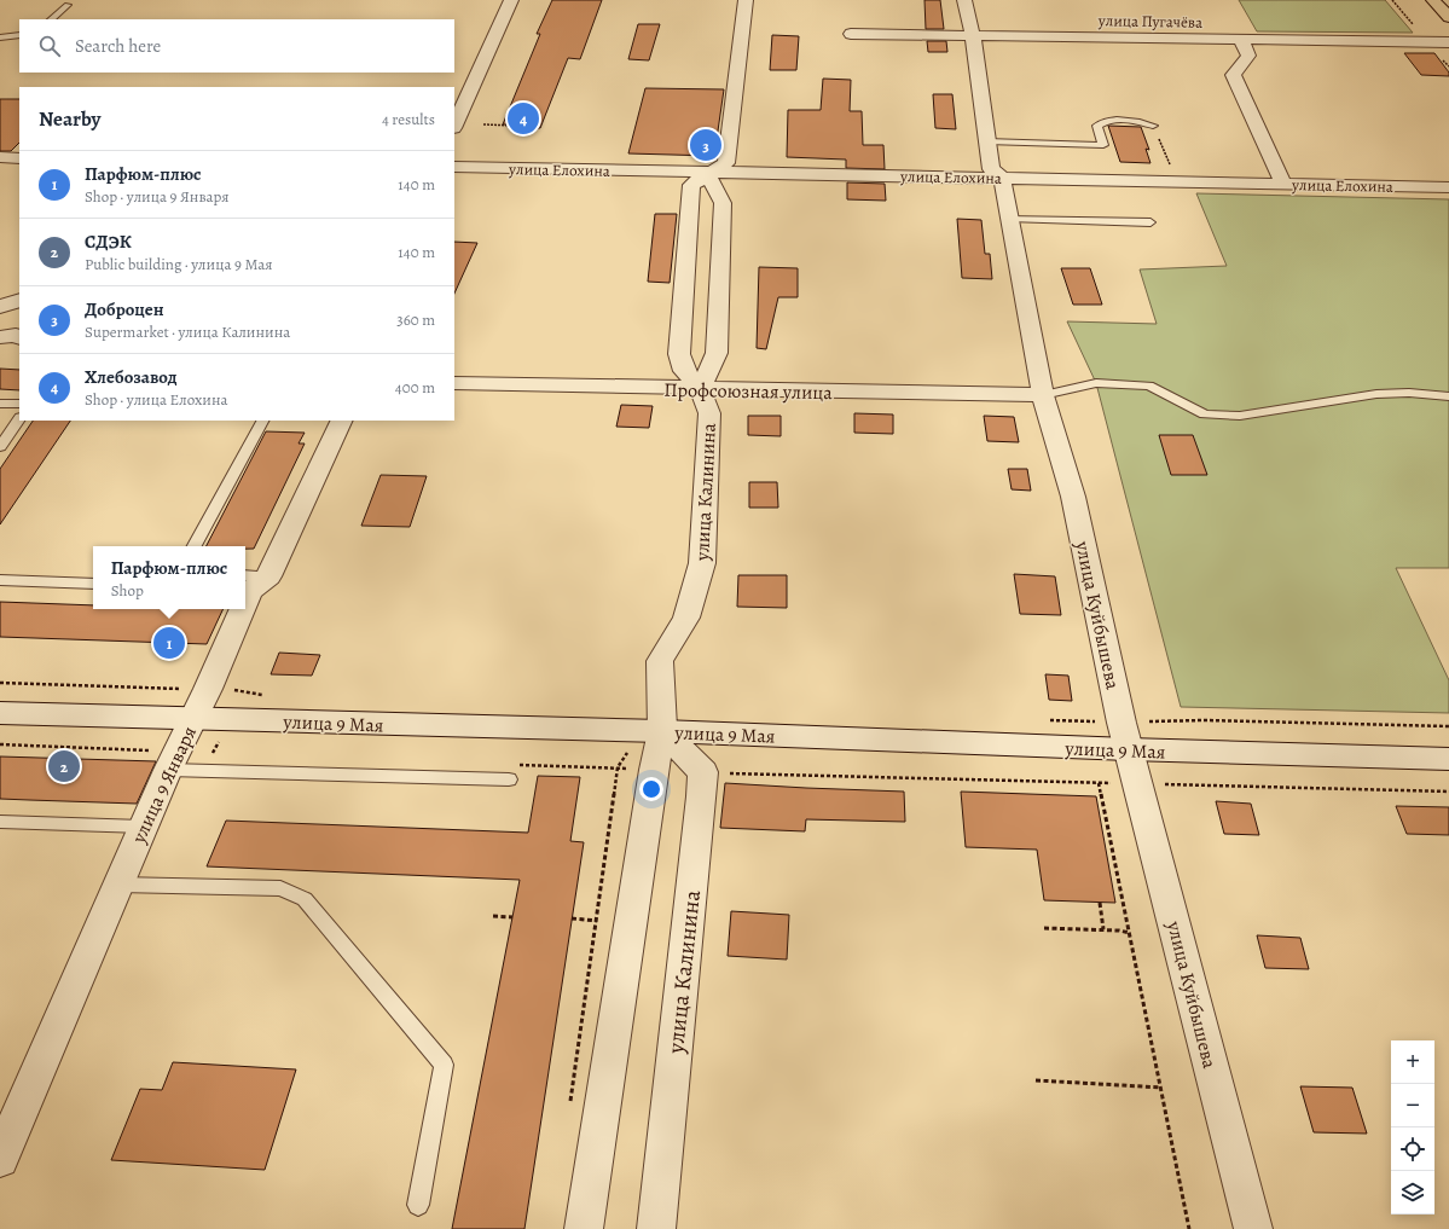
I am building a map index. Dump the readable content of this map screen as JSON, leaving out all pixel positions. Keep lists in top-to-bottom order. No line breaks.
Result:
{"streets":{"street":["улица Пугачёва","улица Елохина","Профсоюзная улица","улица Калинина","улица Куйбышева","улица 9 Мая","улица 9 Января"]},"crossings":[["улица Пугачёва","улица Куйбышева"],["улица Елохина","улица Калинина"],["улица Елохина","улица Куйбышева"],["Профсоюзная улица","улица Калинина"],["Профсоюзная улица","улица Куйбышева"],["улица Калинина","улица 9 Мая"],["улица Куйбышева","улица 9 Мая"],["улица 9 Мая","улица 9 Января"]],"page":{"search":"Search here","heading":["Nearby","4 results"],"pins":["4","3","1","2"],"list":[{"mark":"1","name":"Парфюм-плюс","note":"Shop · улица 9 Января","value":"140 m"},{"mark":"2","name":"СДЭК","note":"Public building · улица 9 Мая","value":"140 m"},{"mark":"3","name":"Доброцен","note":"Supermarket · улица Калинина","value":"360 m"},{"mark":"4","name":"Хлебозавод","note":"Shop · улица Елохина","value":"400 m"}],"popup":["Парфюм-плюс","Shop"],"map_buttons":["+","−"]}}
